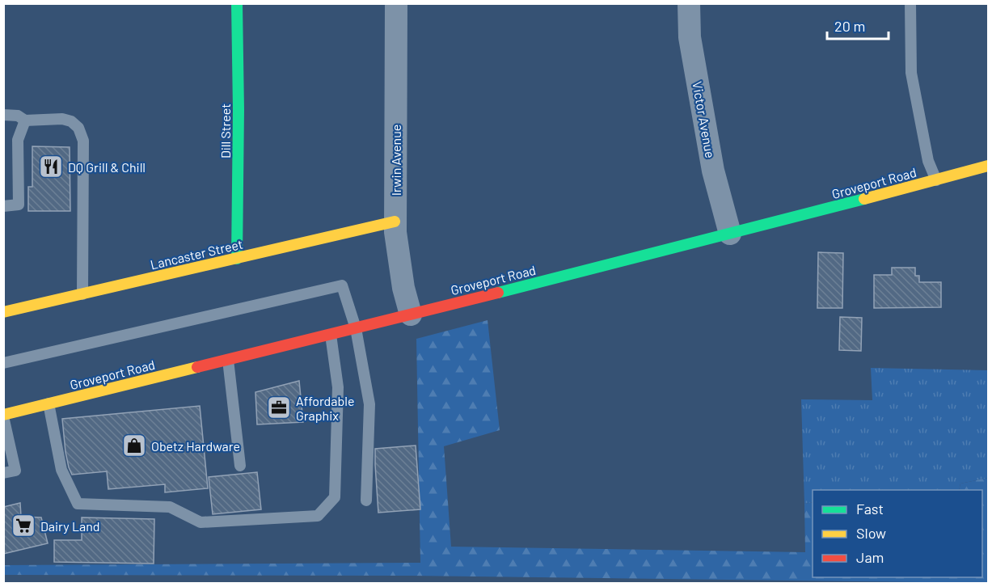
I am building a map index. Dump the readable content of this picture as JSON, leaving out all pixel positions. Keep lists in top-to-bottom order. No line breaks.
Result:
{"streets":{"main road":["Dill Street","Groveport Road","Lancaster Street"],"street":["Victor Avenue","Irwin Avenue"]},"crossings":[["Victor Avenue","Groveport Road"],["Dill Street","Lancaster Street"],["Irwin Avenue","Groveport Road"],["Irwin Avenue","Lancaster Street"]],"places":{"restaurant":["DQ Grill & Chill"],"office":["Affordable Graphix"],"shop":["Obetz Hardware"],"supermarket":["Dairy Land"]},"legend":["Fast","Slow","Jam"],"scale_bar":"20 m"}
